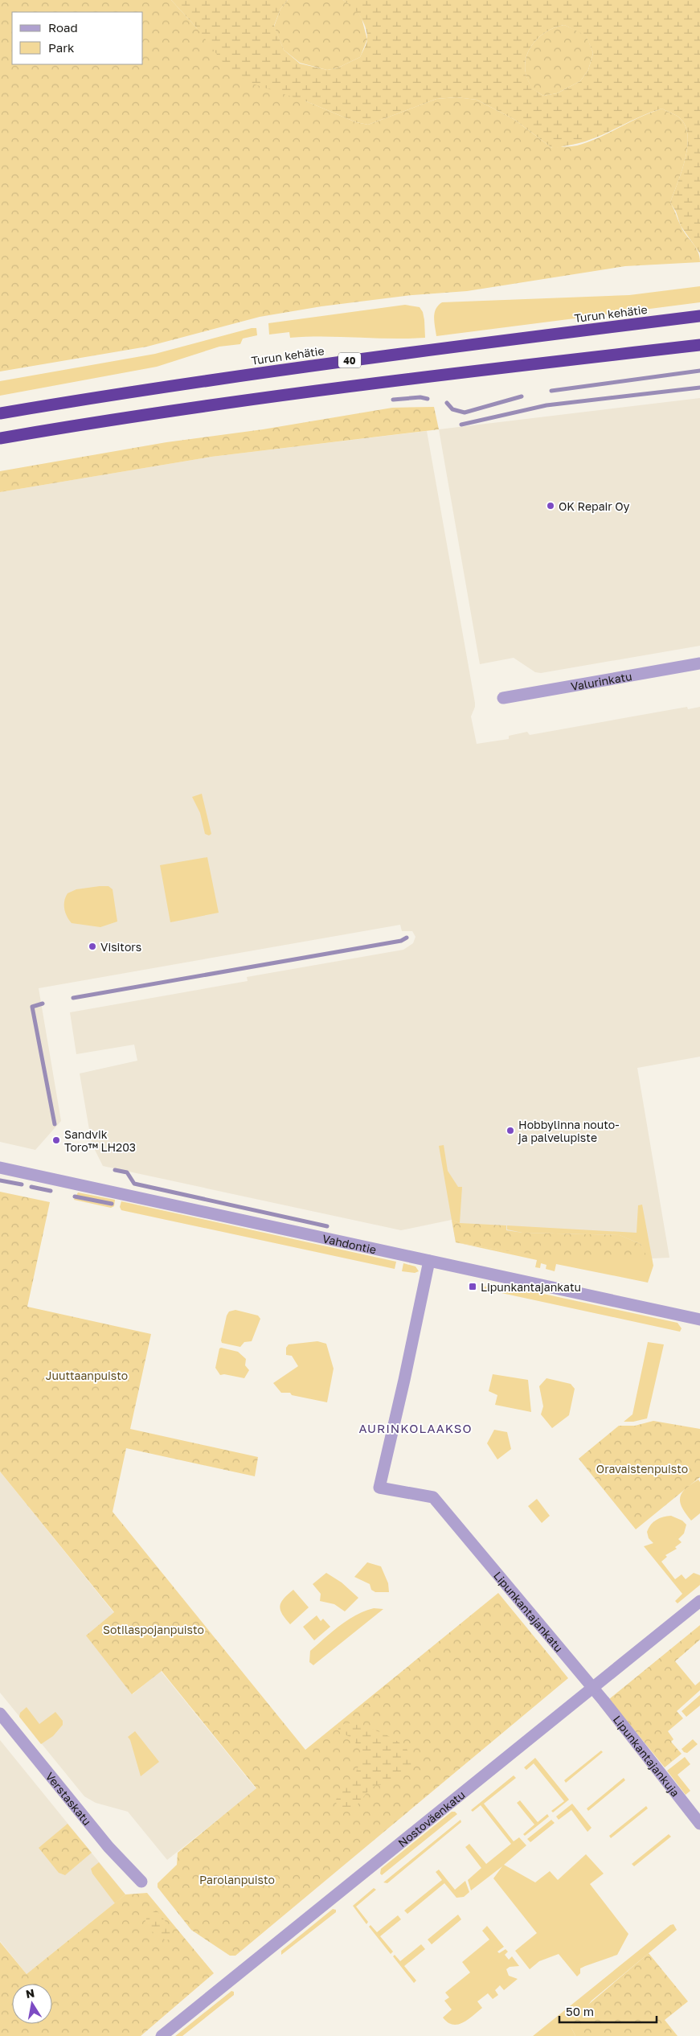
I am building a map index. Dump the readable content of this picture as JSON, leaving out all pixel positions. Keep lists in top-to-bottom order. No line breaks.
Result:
{"streets":{"highway":["Turun kehätie","40"],"street":["Valurinkatu","Vahdontie","Lipunkantajankatu","Lipunkantajankuja","Verstaskatu","Nostoväenkatu"]},"crossings":[["Vahdontie","Lipunkantajankatu"],["Lipunkantajankatu","Lipunkantajankuja"],["Lipunkantajankatu","Nostoväenkatu"],["Lipunkantajankuja","Nostoväenkatu"]],"districts":["AURINKOLAAKSO"],"parks":["Juuttaanpuisto","Oravaistenpuisto","Sotilaspojanpuisto","Parolanpuisto"],"places":{"other":["OK Repair Oy","Visitors","Hobbylinna nouto- ja palvelupiste","Sandvik Toro™ LH203"],"transit":["Lipunkantajankatu"]},"legend":["Road","Park"],"scale_bar":"50 m","north":"top"}
